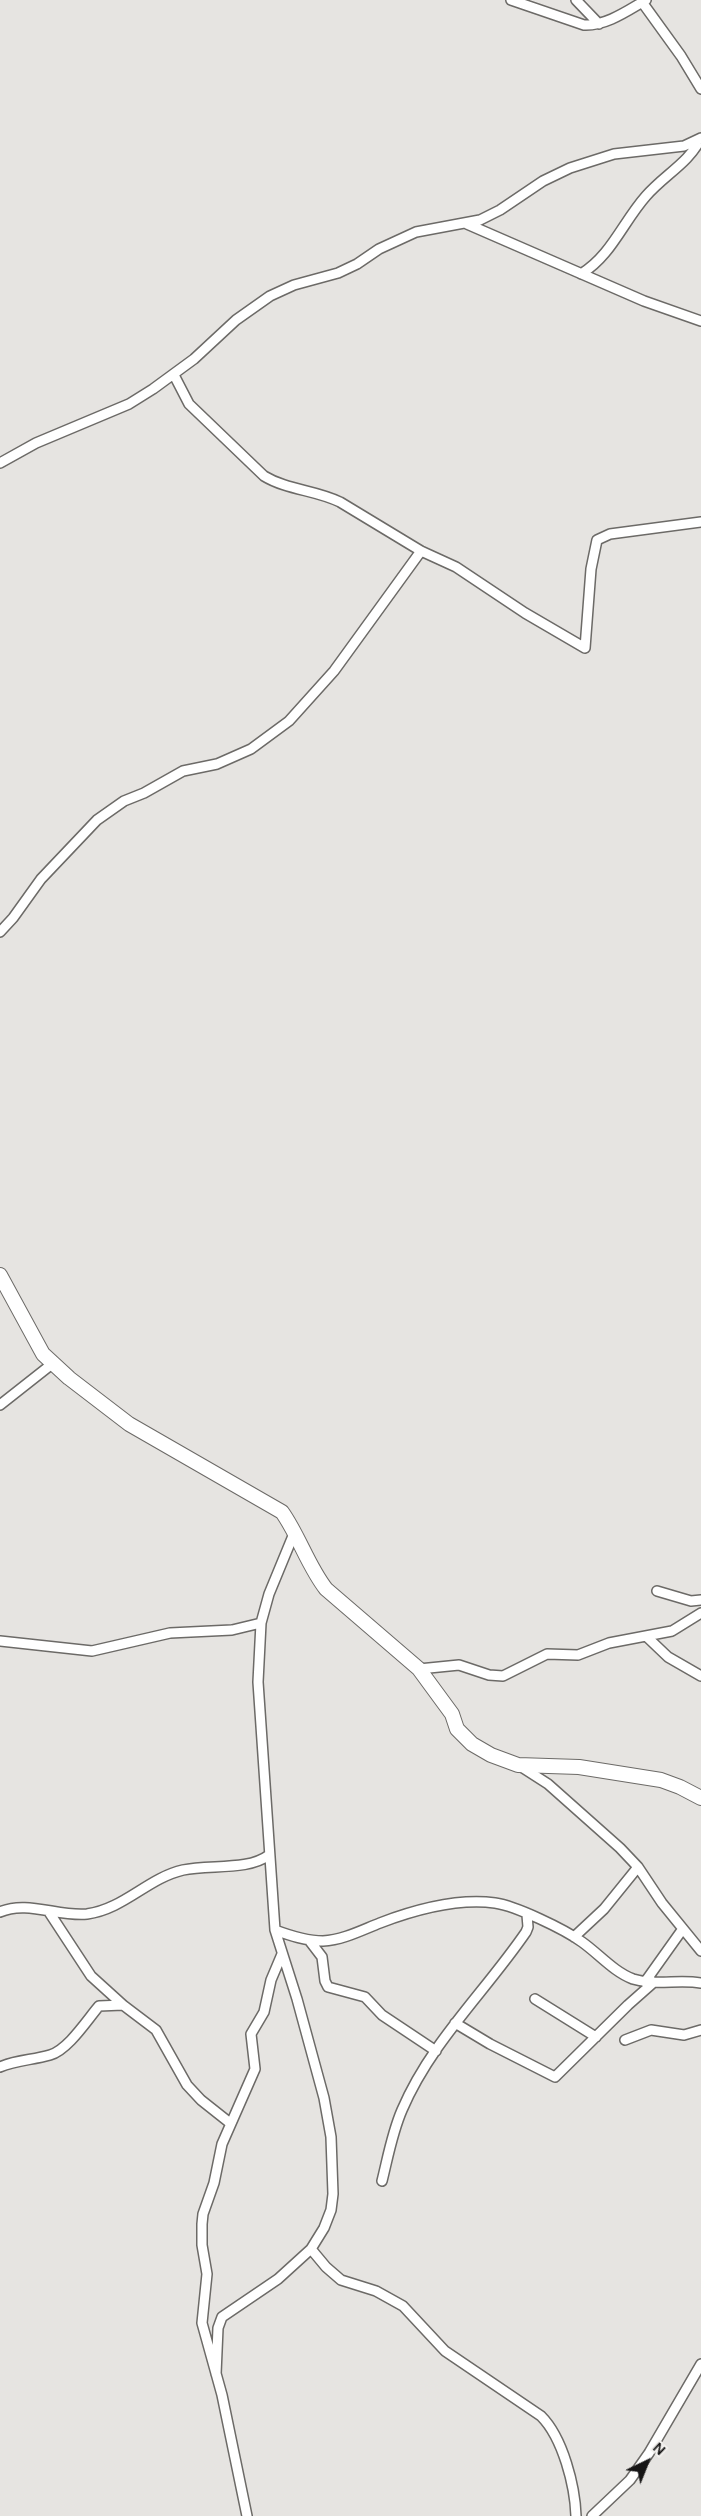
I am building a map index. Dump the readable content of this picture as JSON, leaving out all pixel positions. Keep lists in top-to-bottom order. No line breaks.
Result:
{"north":"top right"}
